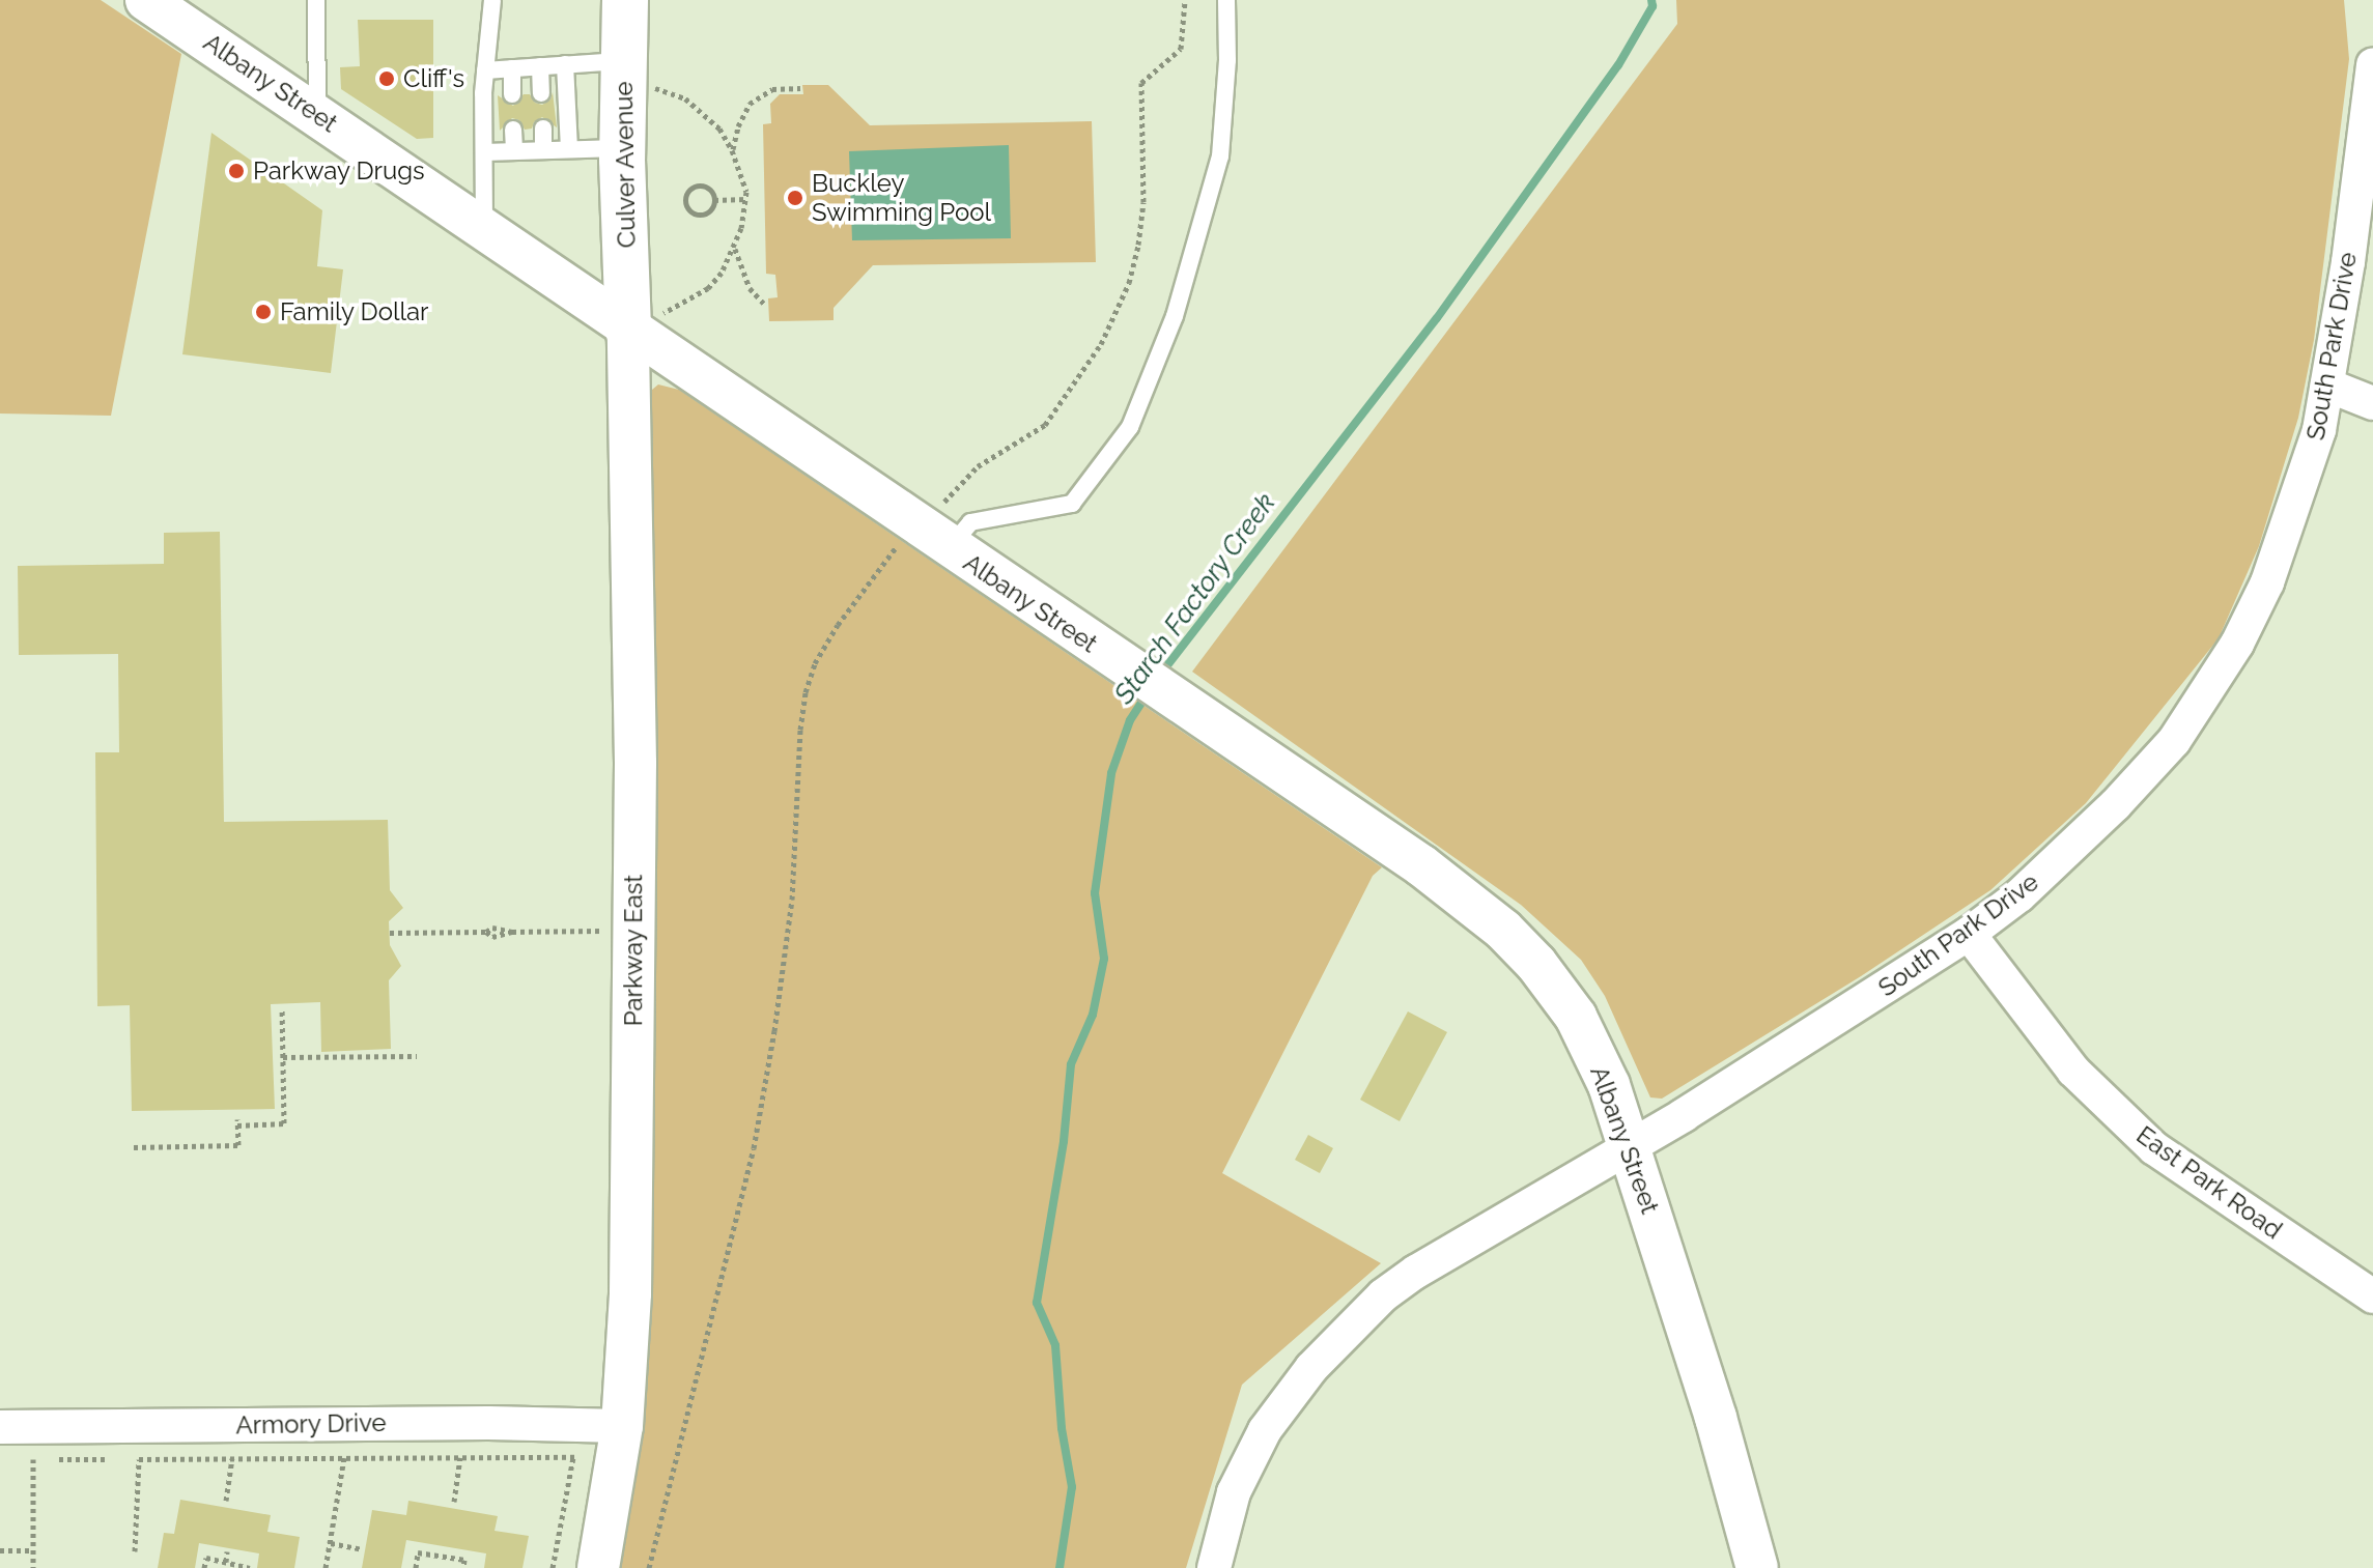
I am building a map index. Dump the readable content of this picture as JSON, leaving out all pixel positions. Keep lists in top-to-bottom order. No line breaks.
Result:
{"streets":{"main road":["Culver Avenue"],"street":["Albany Street","South Park Drive","Parkway East","East Park Road","Armory Drive"]},"crossings":[["Albany Street","Culver Avenue"],["Albany Street","South Park Drive"],["Albany Street","Parkway East"],["Culver Avenue","Parkway East"],["South Park Drive","East Park Road"],["Parkway East","Armory Drive"]],"water":["Starch Factory Creek"],"places":["Cliff's","Parkway Drugs","Buckley Swimming Pool","Family Dollar"]}
